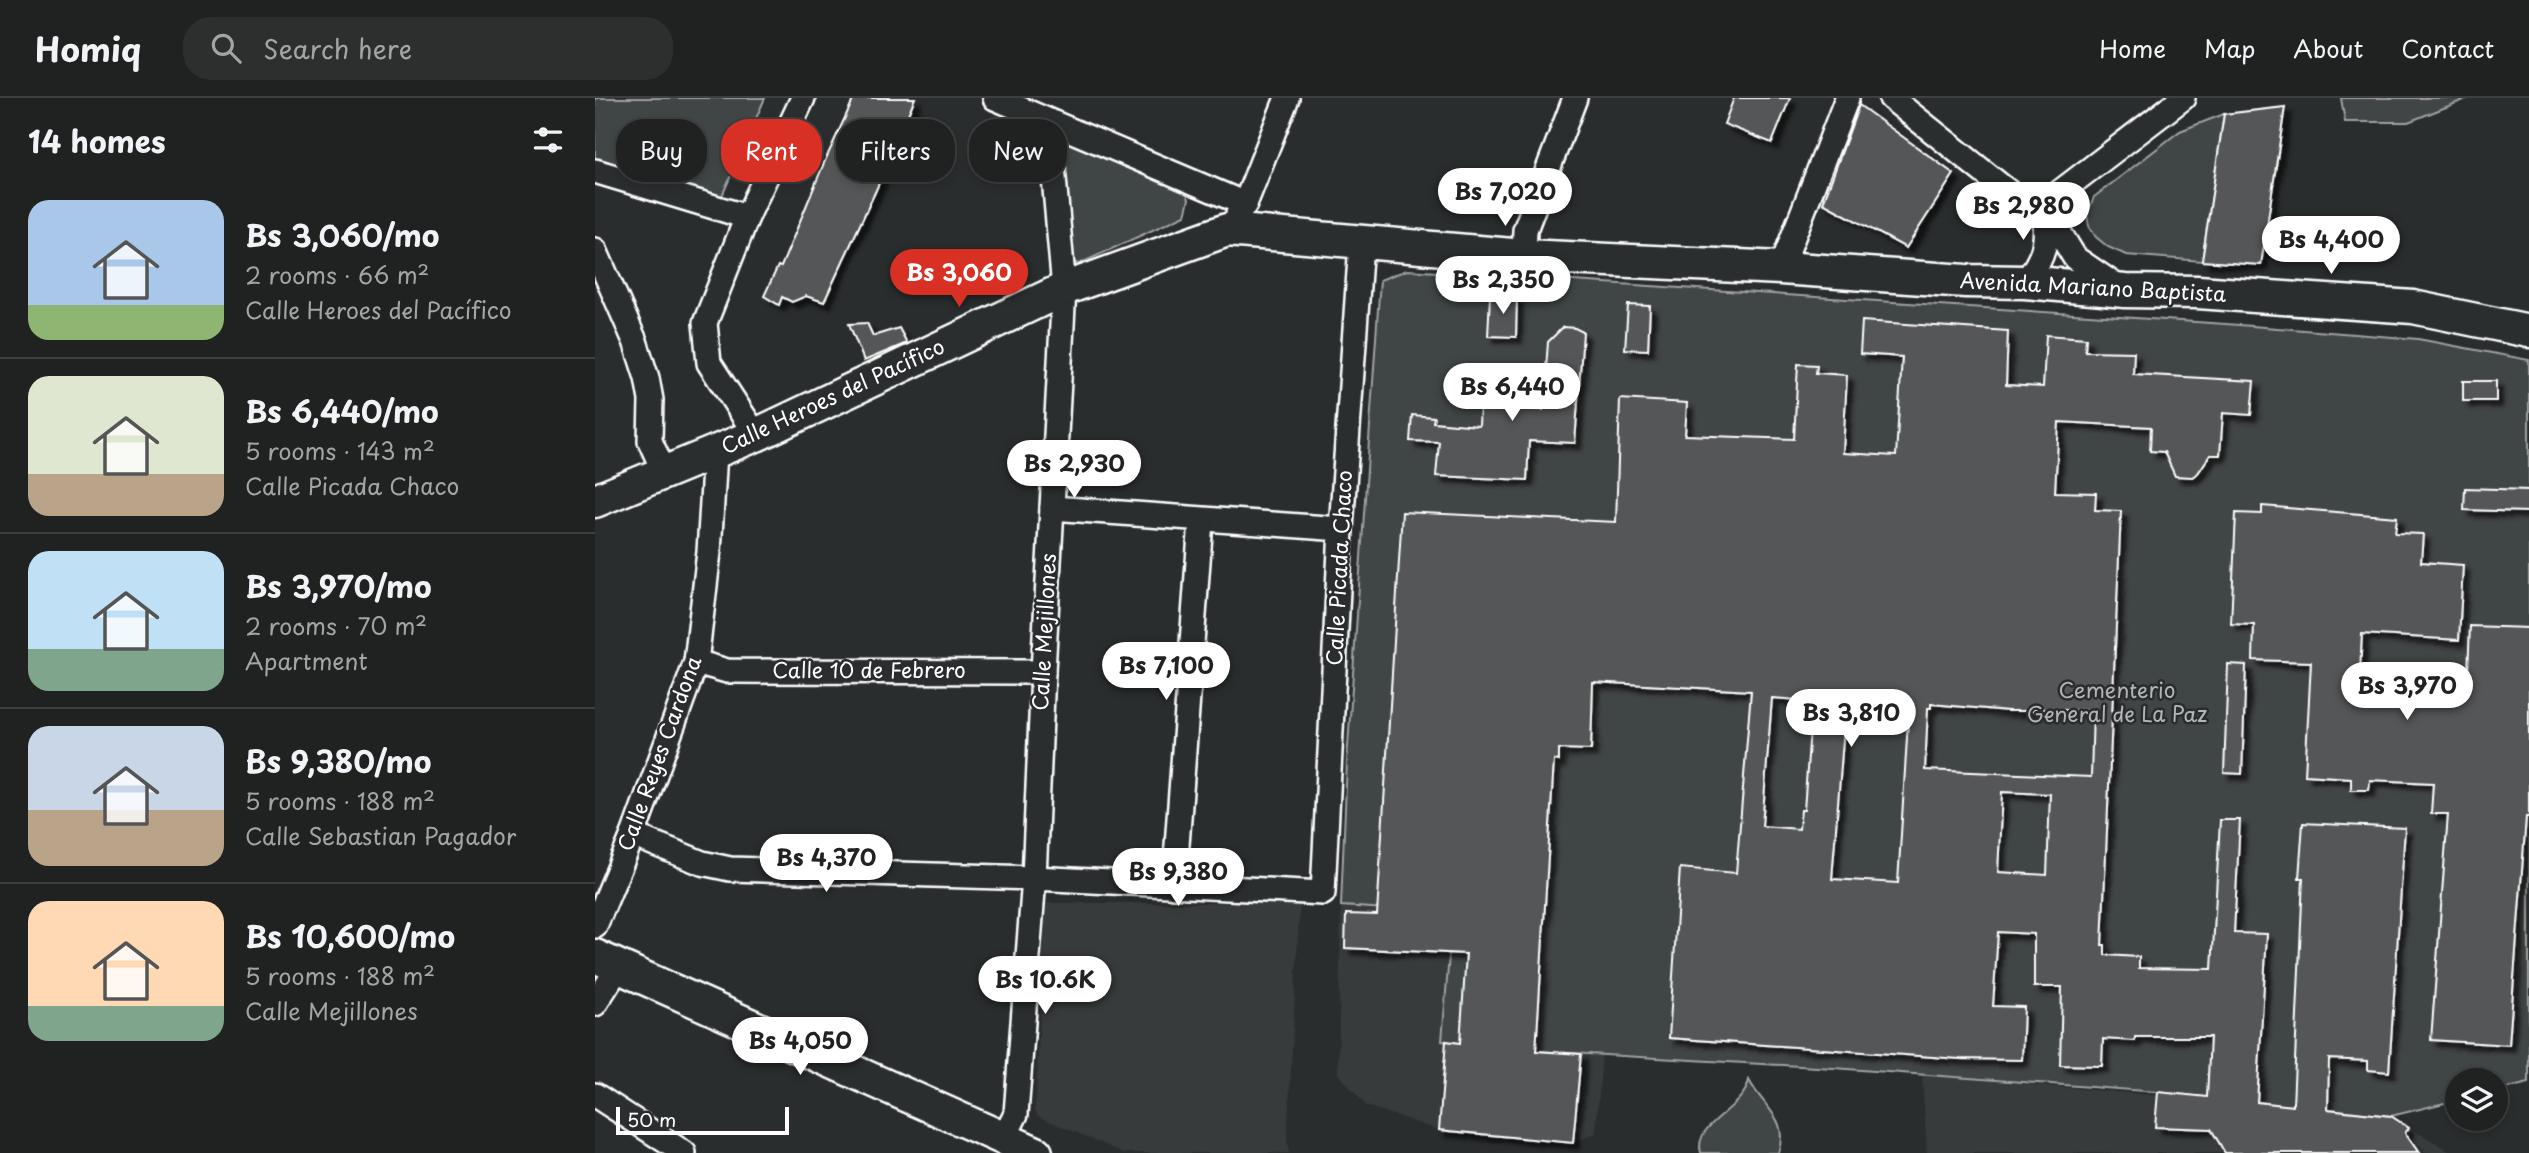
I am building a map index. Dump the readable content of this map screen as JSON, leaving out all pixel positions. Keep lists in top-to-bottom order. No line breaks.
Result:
{"streets":{"main road":["Avenida Mariano Baptista","Calle Heroes del Pacífico"],"street":["Calle Picada Chaco","Calle Mejillones","Calle 10 de Febrero","Calle Reyes Cardona"]},"crossings":[["Avenida Mariano Baptista","Calle Heroes del Pacífico"],["Avenida Mariano Baptista","Calle Picada Chaco"],["Calle Heroes del Pacífico","Calle Mejillones"],["Calle Heroes del Pacífico","Calle Reyes Cardona"],["Calle Mejillones","Calle 10 de Febrero"],["Calle 10 de Febrero","Calle Reyes Cardona"]],"parks":["Cementerio General de La Paz"],"scale_bar":"50 m","page":{"header":"Homiq","search":"Search here","nav":["Home","Map","About","Contact"],"heading":"14 homes","chip":["Buy","Rent","Filters","New"],"price":["Bs 7,020","Bs 2,980","Bs 4,400","Bs 3,060","Bs 2,350","Bs 6,440","Bs 2,930","Bs 7,100","Bs 3,970","Bs 3,810","Bs 4,370","Bs 9,380","Bs 10.6K","Bs 4,050"],"list":[{"name":"Bs 3,060/mo","note":"2 rooms · 66 m² · Calle Heroes del Pacífico"},{"name":"Bs 6,440/mo","note":"5 rooms · 143 m² · Calle Picada Chaco"},{"name":"Bs 3,970/mo","note":"2 rooms · 70 m² · Apartment"},{"name":"Bs 9,380/mo","note":"5 rooms · 188 m² · Calle Sebastian Pagador"},{"name":"Bs 10,600/mo","note":"5 rooms · 188 m² · Calle Mejillones"}],"scale":"50 m"}}
